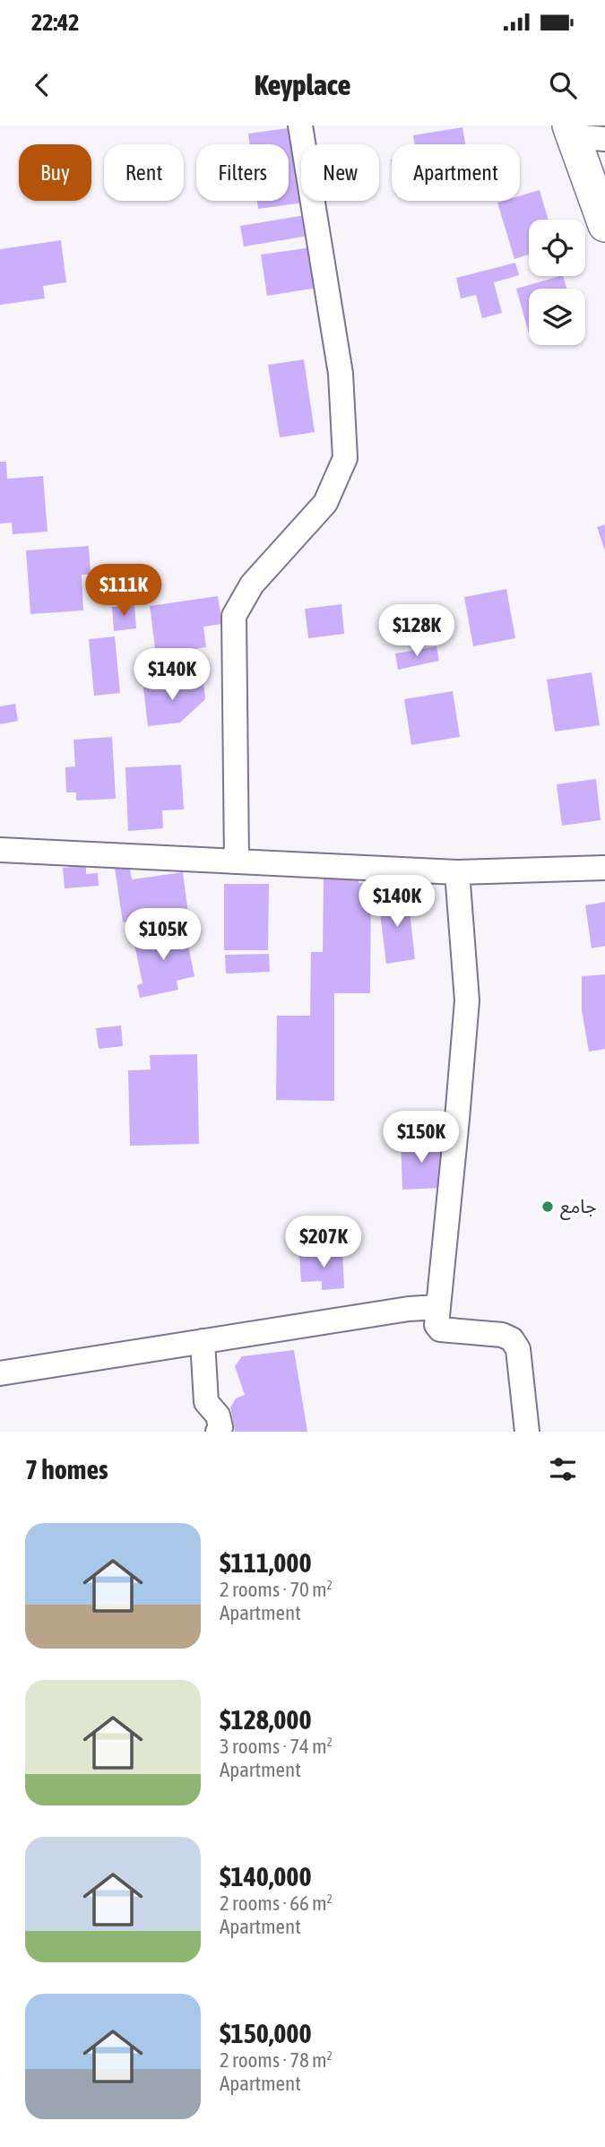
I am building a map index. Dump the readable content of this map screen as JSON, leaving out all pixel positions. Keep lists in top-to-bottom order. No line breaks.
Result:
{"places":["جامع"],"page":{"status":"22:42","header":"Keyplace","chip":["Buy","Rent","Filters","New","Apartment"],"price":["$111K","$128K","$140K","$140K","$105K","$150K","$207K"],"heading":"7 homes","list":[{"name":"$111,000","note":"2 rooms · 70 m² · Apartment"},{"name":"$128,000","note":"3 rooms · 74 m² · Apartment"},{"name":"$140,000","note":"2 rooms · 66 m² · Apartment"},{"name":"$150,000","note":"2 rooms · 78 m² · Apartment"}]}}
